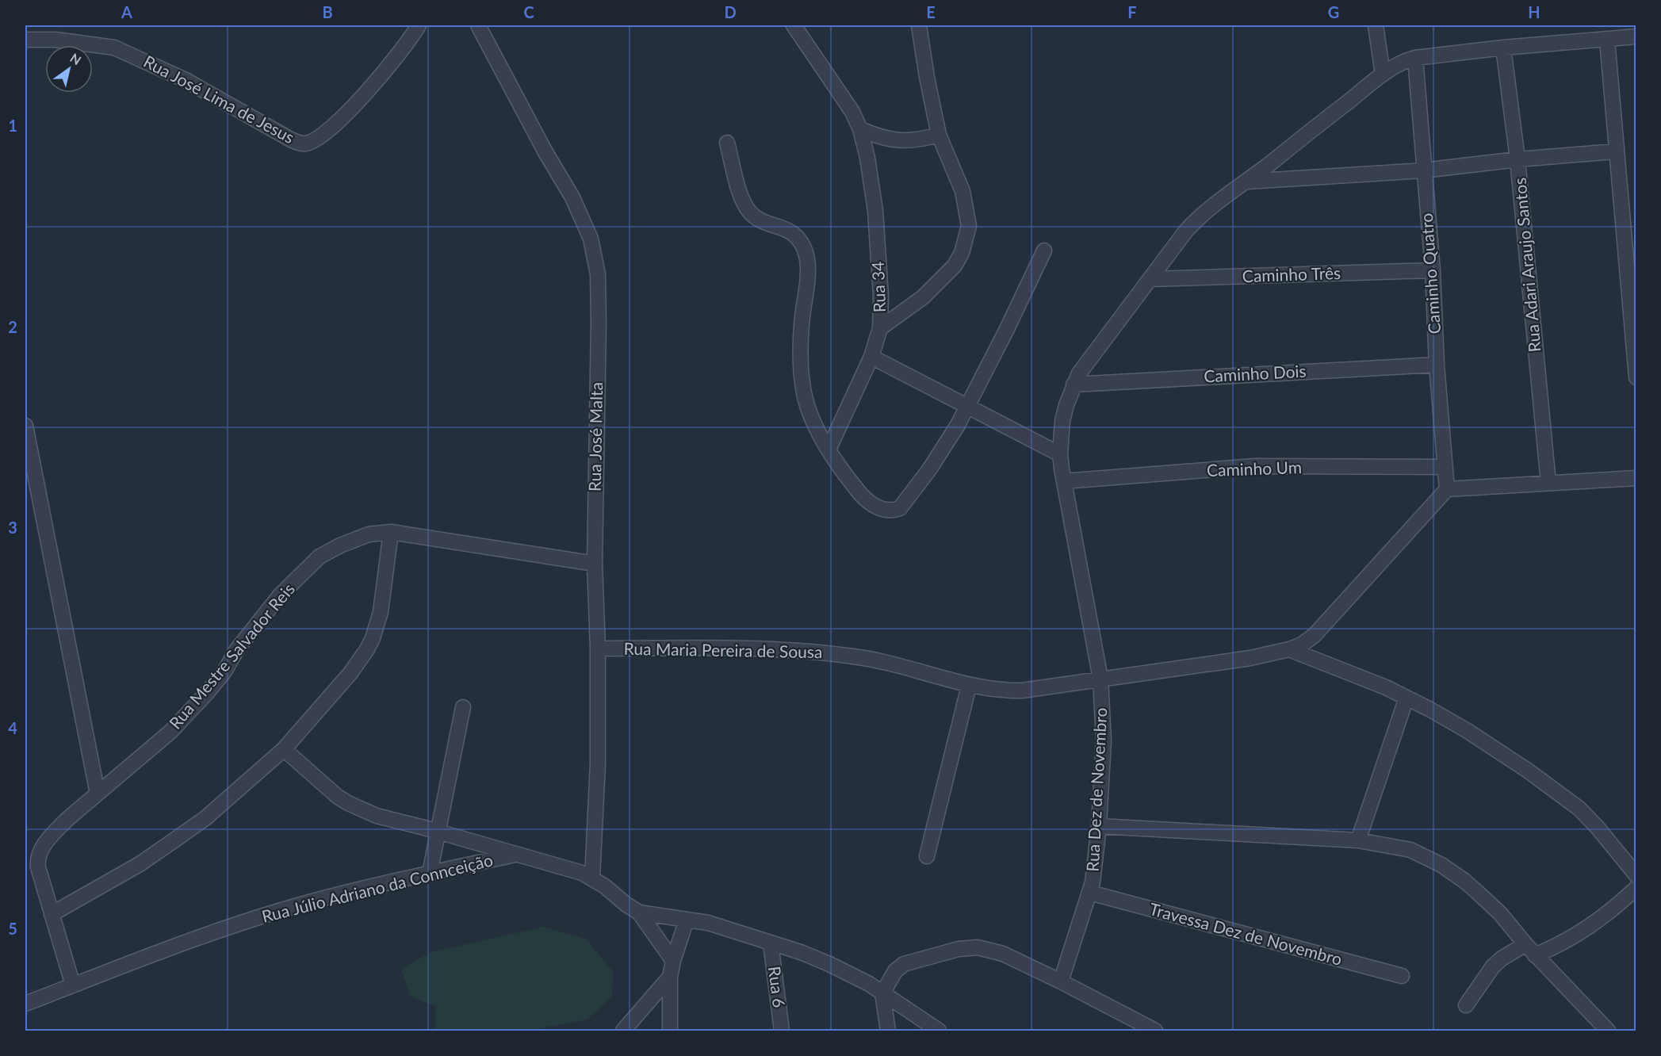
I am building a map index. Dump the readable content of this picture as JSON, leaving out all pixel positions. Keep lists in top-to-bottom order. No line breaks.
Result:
{"streets":{"street":["Rua José Lima de Jesus","Rua Adari Araujo Santos","Caminho Quatro","Caminho Três","Rua 34","Caminho Dois","Rua José Malta","Caminho Um","Rua Maria Pereira de Sousa","Rua Mestre Salvador Reis","Rua Dez de Novembro","Rua Júlio Adriano da Connceição","Travessa Dez de Novembro","Rua 6"]},"crossings":[["Rua Adari Araujo Santos","Rua Dez de Novembro"],["Caminho Quatro","Caminho Três"],["Caminho Quatro","Caminho Dois"],["Caminho Quatro","Caminho Um"],["Caminho Quatro","Rua Maria Pereira de Sousa"],["Caminho Quatro","Rua Dez de Novembro"],["Caminho Três","Rua Dez de Novembro"],["Caminho Dois","Rua Dez de Novembro"],["Rua José Malta","Rua Maria Pereira de Sousa"],["Rua José Malta","Rua Mestre Salvador Reis"],["Caminho Um","Rua Dez de Novembro"],["Rua Maria Pereira de Sousa","Rua Dez de Novembro"],["Rua Mestre Salvador Reis","Rua Júlio Adriano da Connceição"],["Rua Dez de Novembro","Travessa Dez de Novembro"]],"north":"top right","grid":{"columns":["A","B","C","D","E","F","G","H"],"rows":["1","2","3","4","5"]}}
